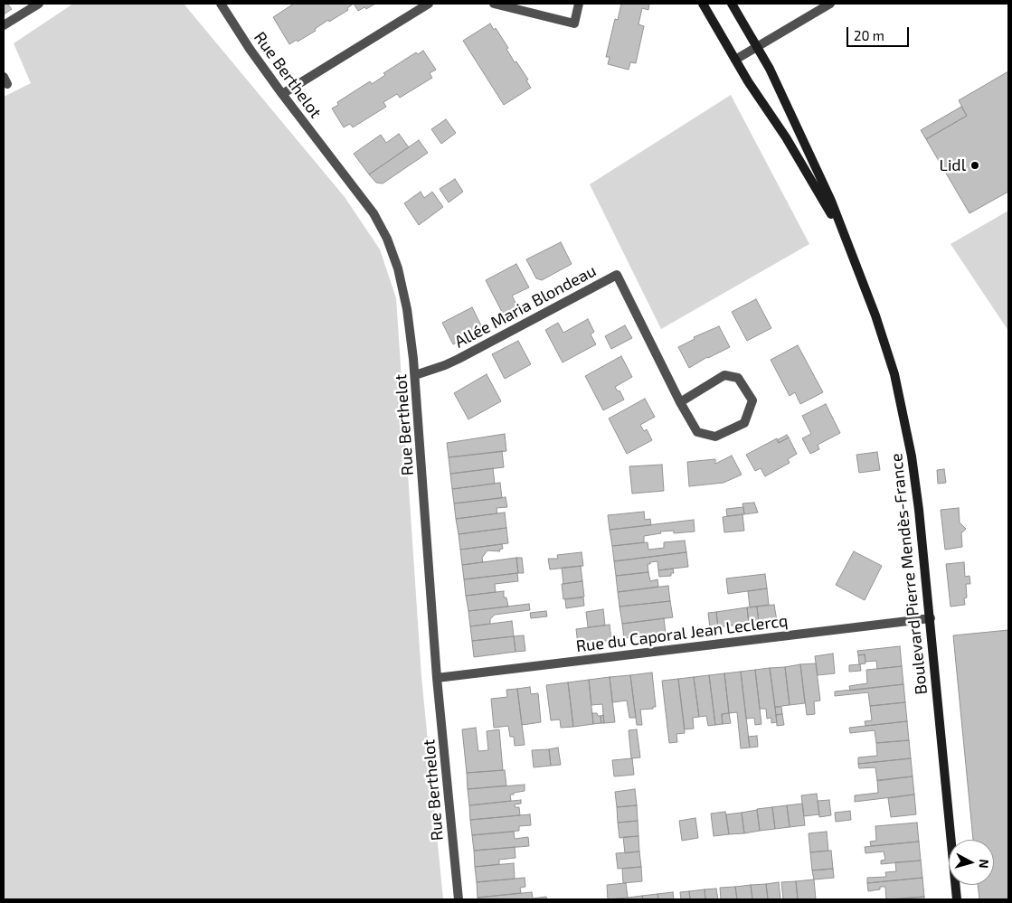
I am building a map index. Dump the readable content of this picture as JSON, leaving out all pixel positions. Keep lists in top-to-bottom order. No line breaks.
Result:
{"streets":{"street":["Rue Berthelot","Allée Maria Blondeau","Boulevard Pierre Mendès-France","Rue du Caporal Jean Leclercq"]},"crossings":[["Rue Berthelot","Allée Maria Blondeau"],["Rue Berthelot","Rue du Caporal Jean Leclercq"],["Boulevard Pierre Mendès-France","Rue du Caporal Jean Leclercq"]],"places":["Lidl"],"scale_bar":"20 m","north":"right"}
